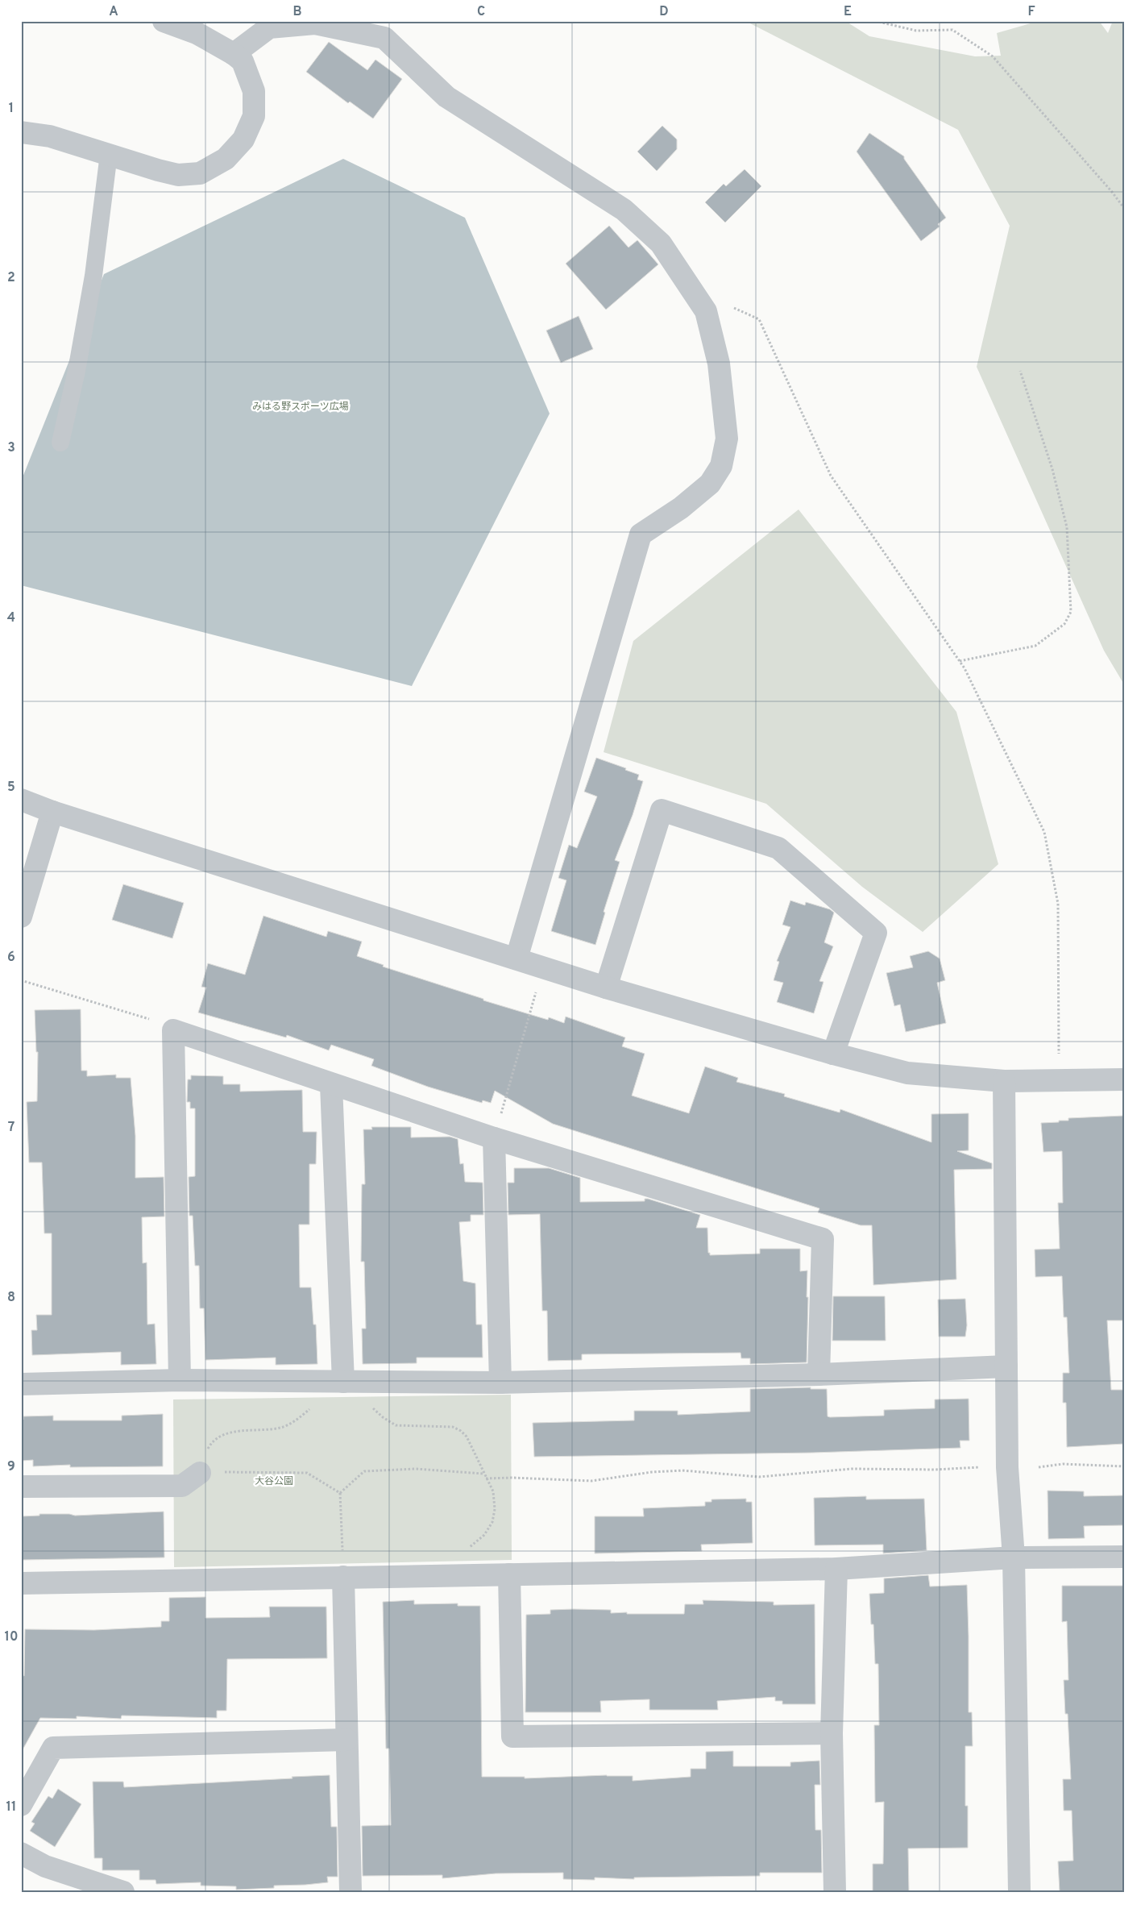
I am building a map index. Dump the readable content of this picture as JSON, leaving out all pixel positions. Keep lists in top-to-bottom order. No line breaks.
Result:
{"parks":["みはる野スポーツ広場","大谷公園"],"grid":{"columns":["A","B","C","D","E","F"],"rows":["1","2","3","4","5","6","7","8","9","10","11"]}}
